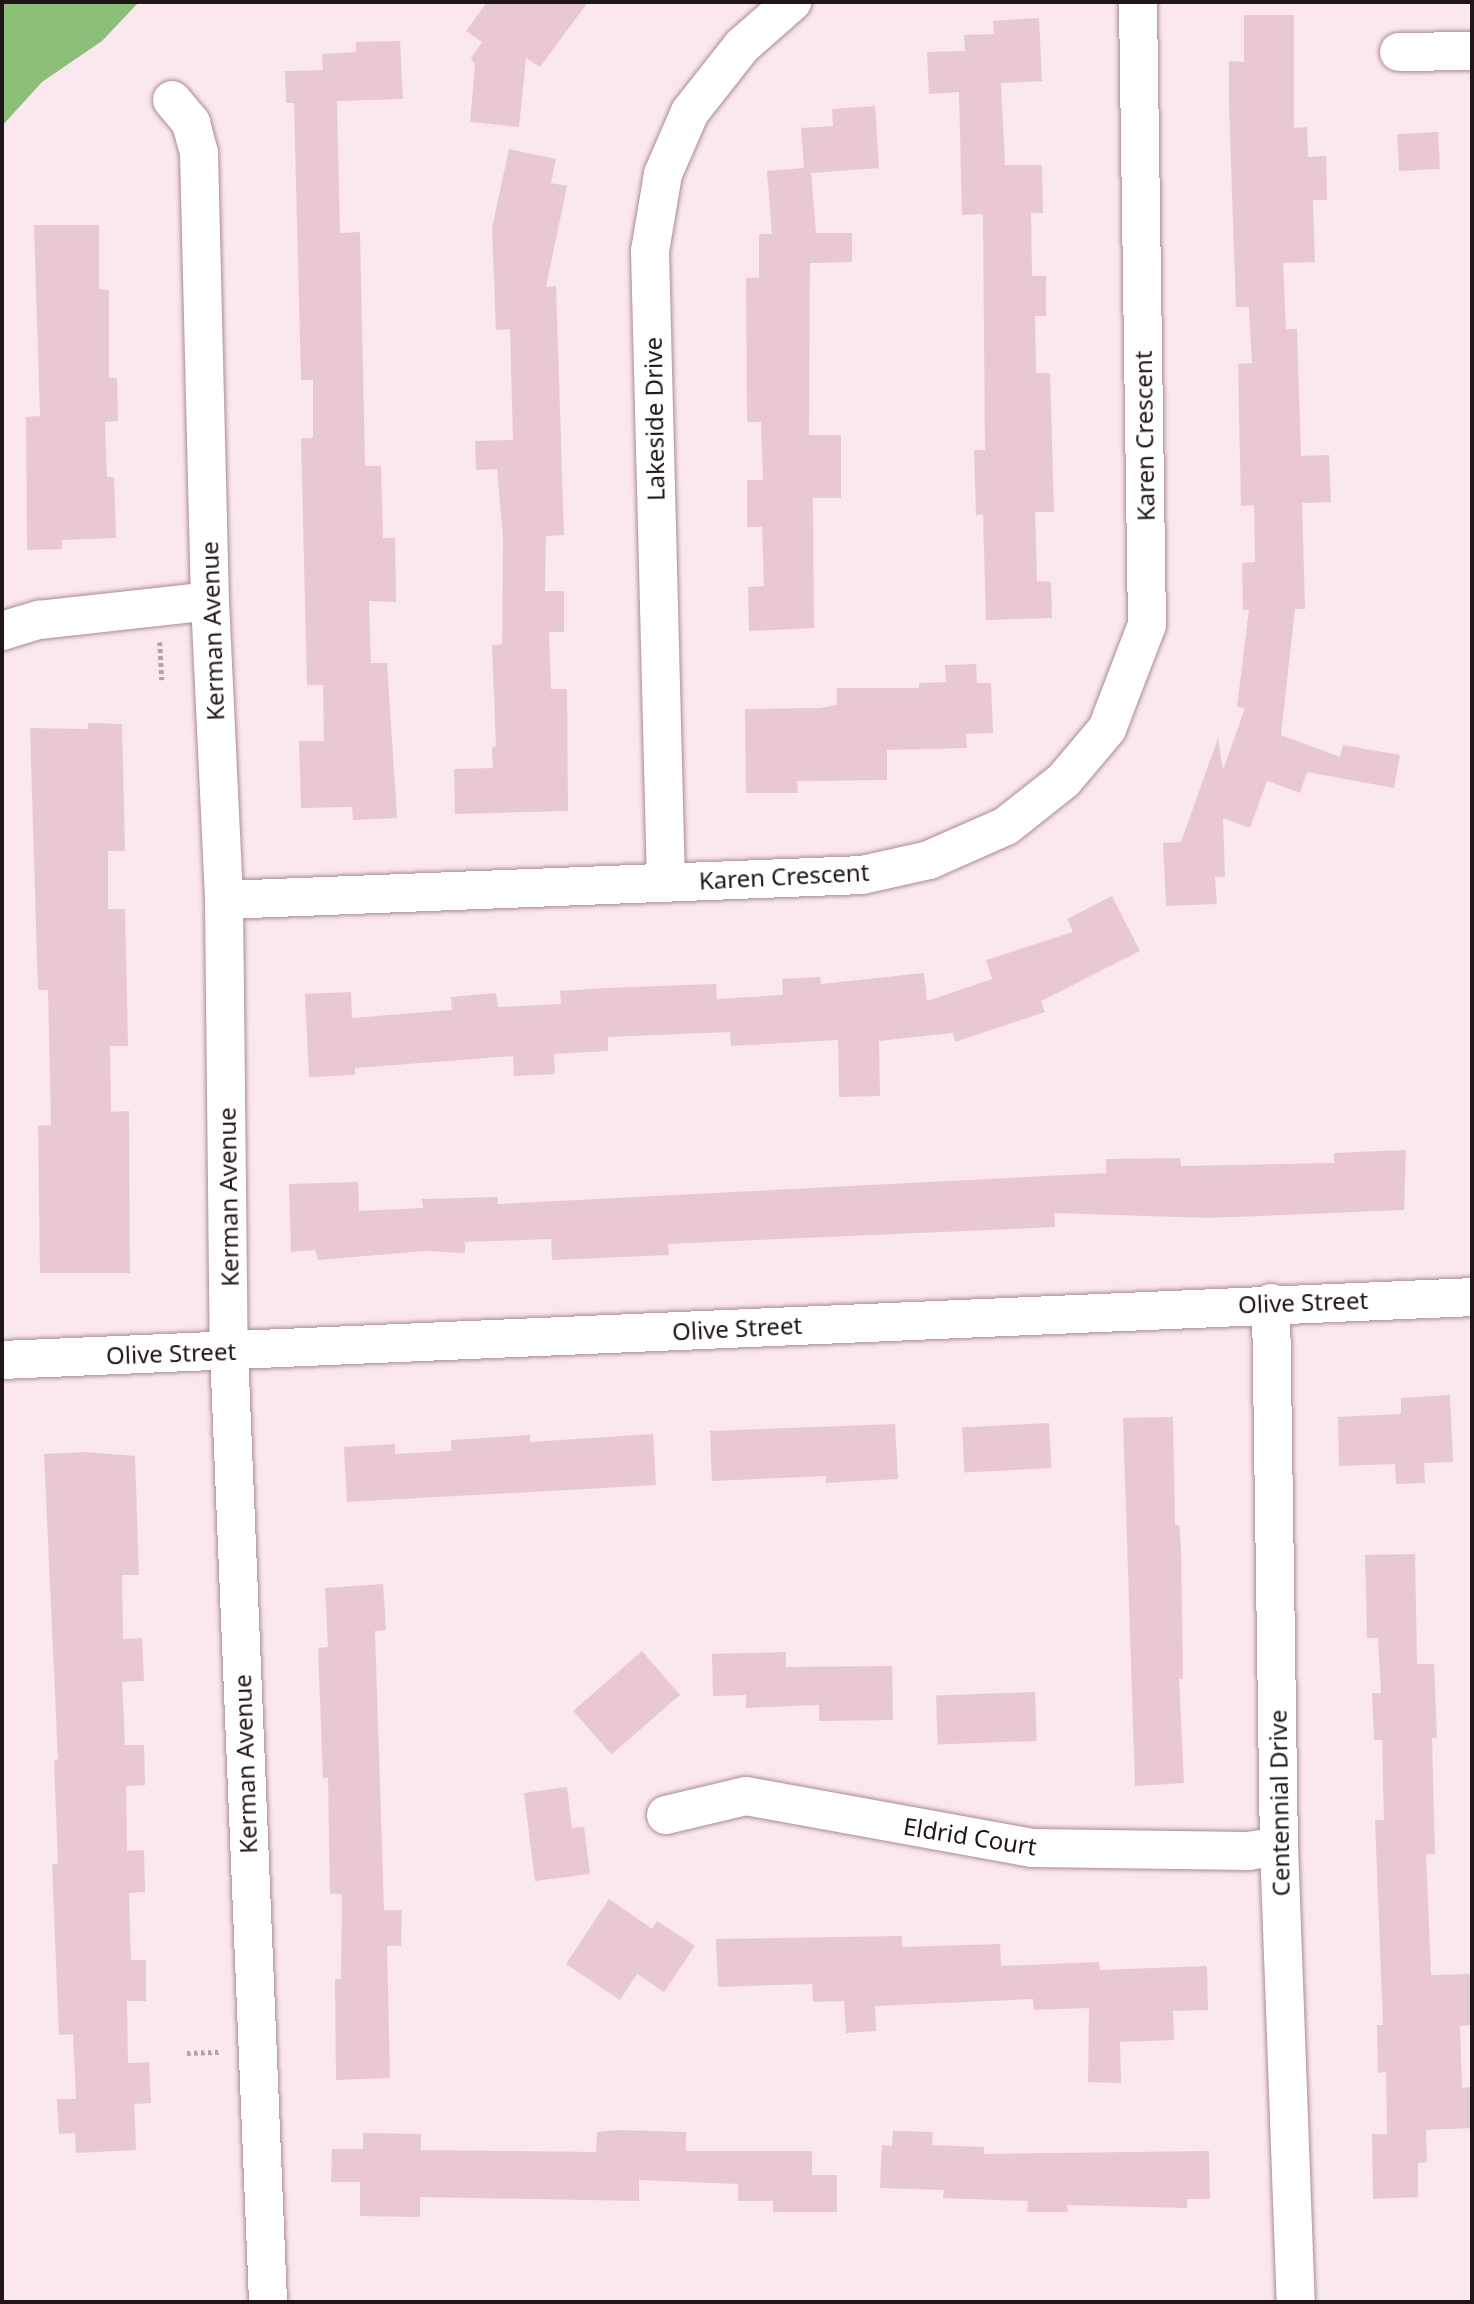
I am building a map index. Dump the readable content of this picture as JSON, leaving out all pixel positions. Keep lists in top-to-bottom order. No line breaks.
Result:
{"streets":{"street":["Lakeside Drive","Karen Crescent","Kerman Avenue","Olive Street","Centennial Drive","Eldrid Court"]},"crossings":[["Lakeside Drive","Karen Crescent"],["Karen Crescent","Kerman Avenue"],["Kerman Avenue","Olive Street"],["Olive Street","Centennial Drive"],["Centennial Drive","Eldrid Court"]]}
